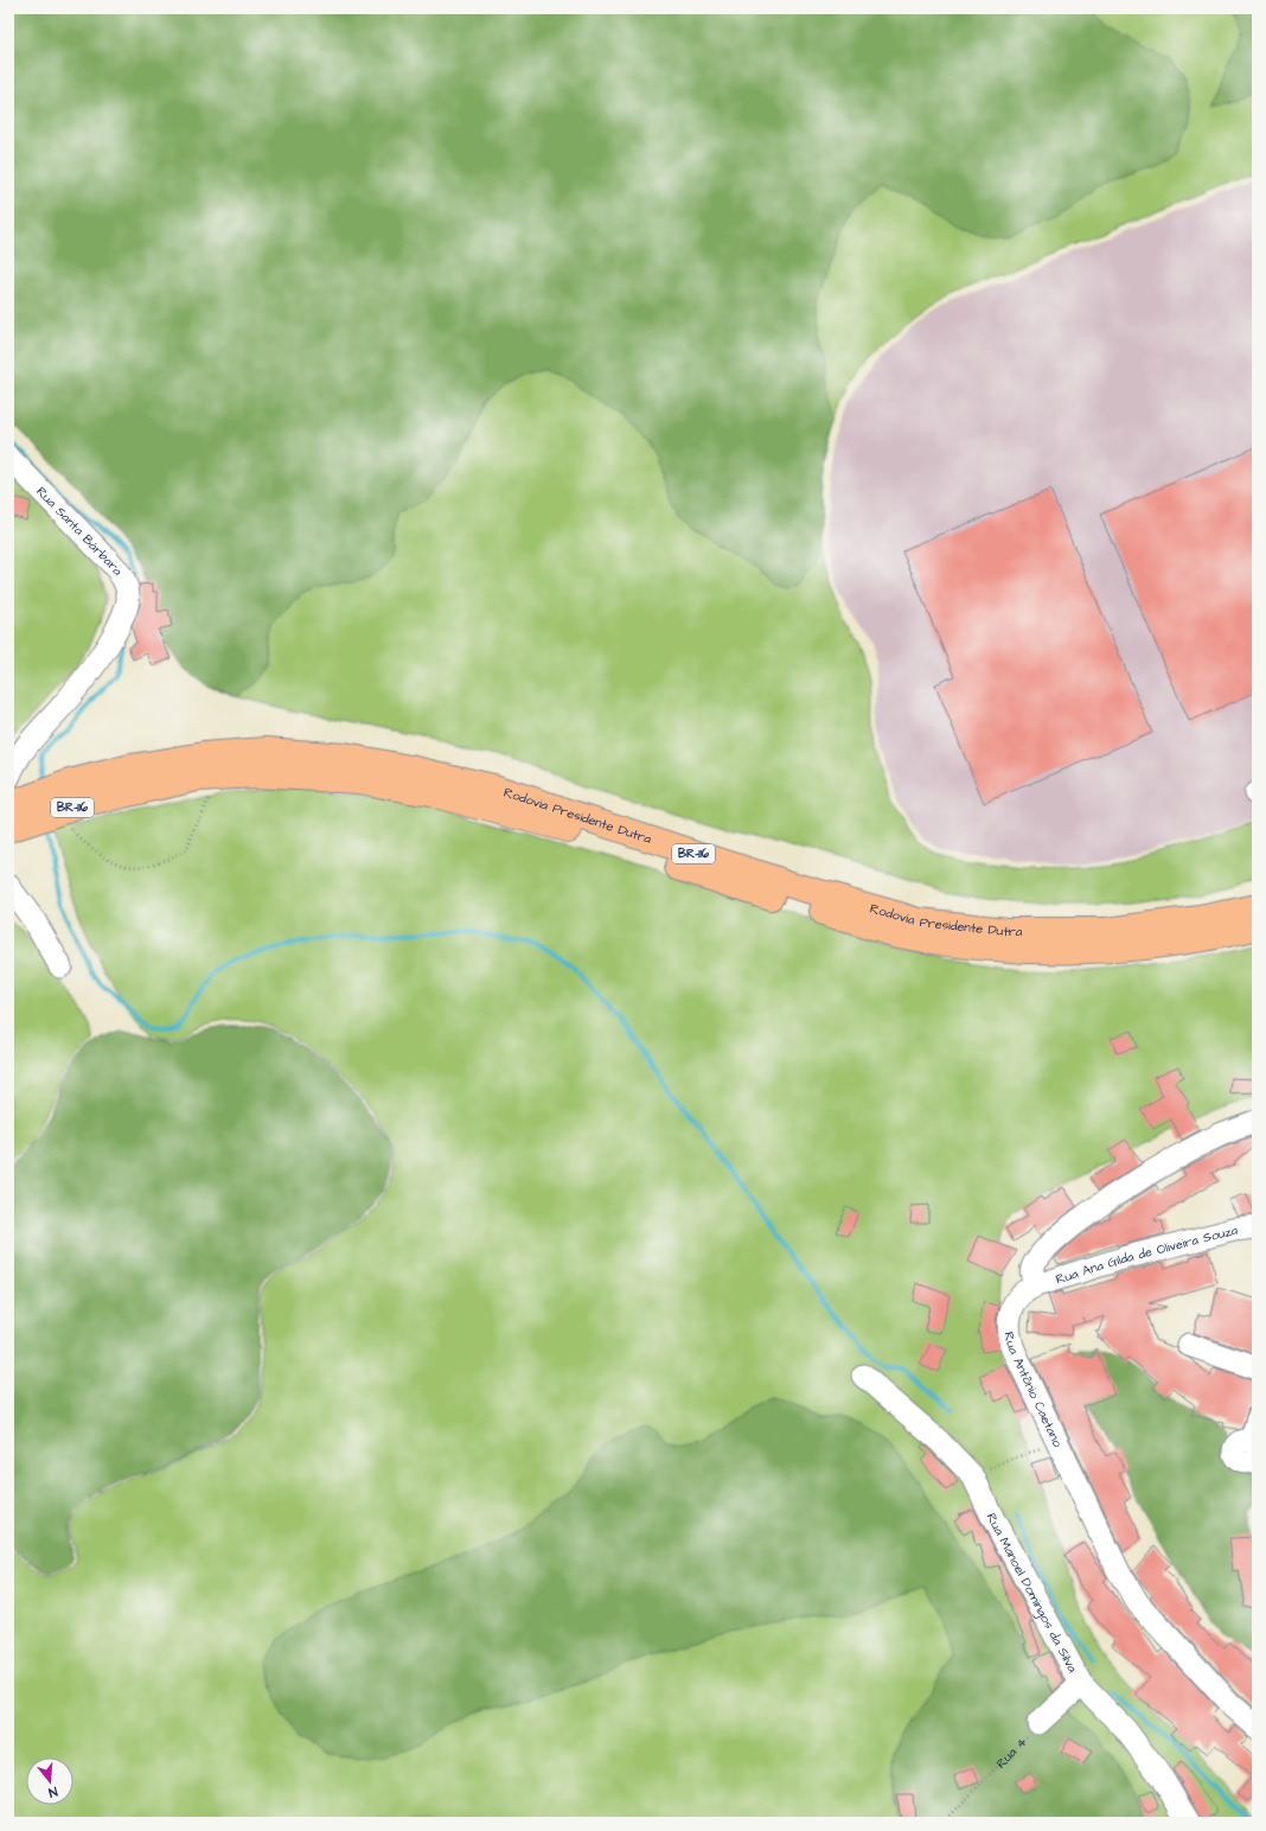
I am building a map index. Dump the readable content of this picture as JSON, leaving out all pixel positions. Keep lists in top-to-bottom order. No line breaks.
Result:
{"streets":{"highway":["BR-116","Rodovia Presidente Dutra"],"street":["Rua Santa Bárbara","Rua Ana Gilda de Oliveira Souza","Rua Antônio Caetano","Rua Manoel Domingos da Silva"],"path":["Rua 4"]},"crossings":[["Rua Ana Gilda de Oliveira Souza","Rua Antônio Caetano"]],"north":"bottom"}
